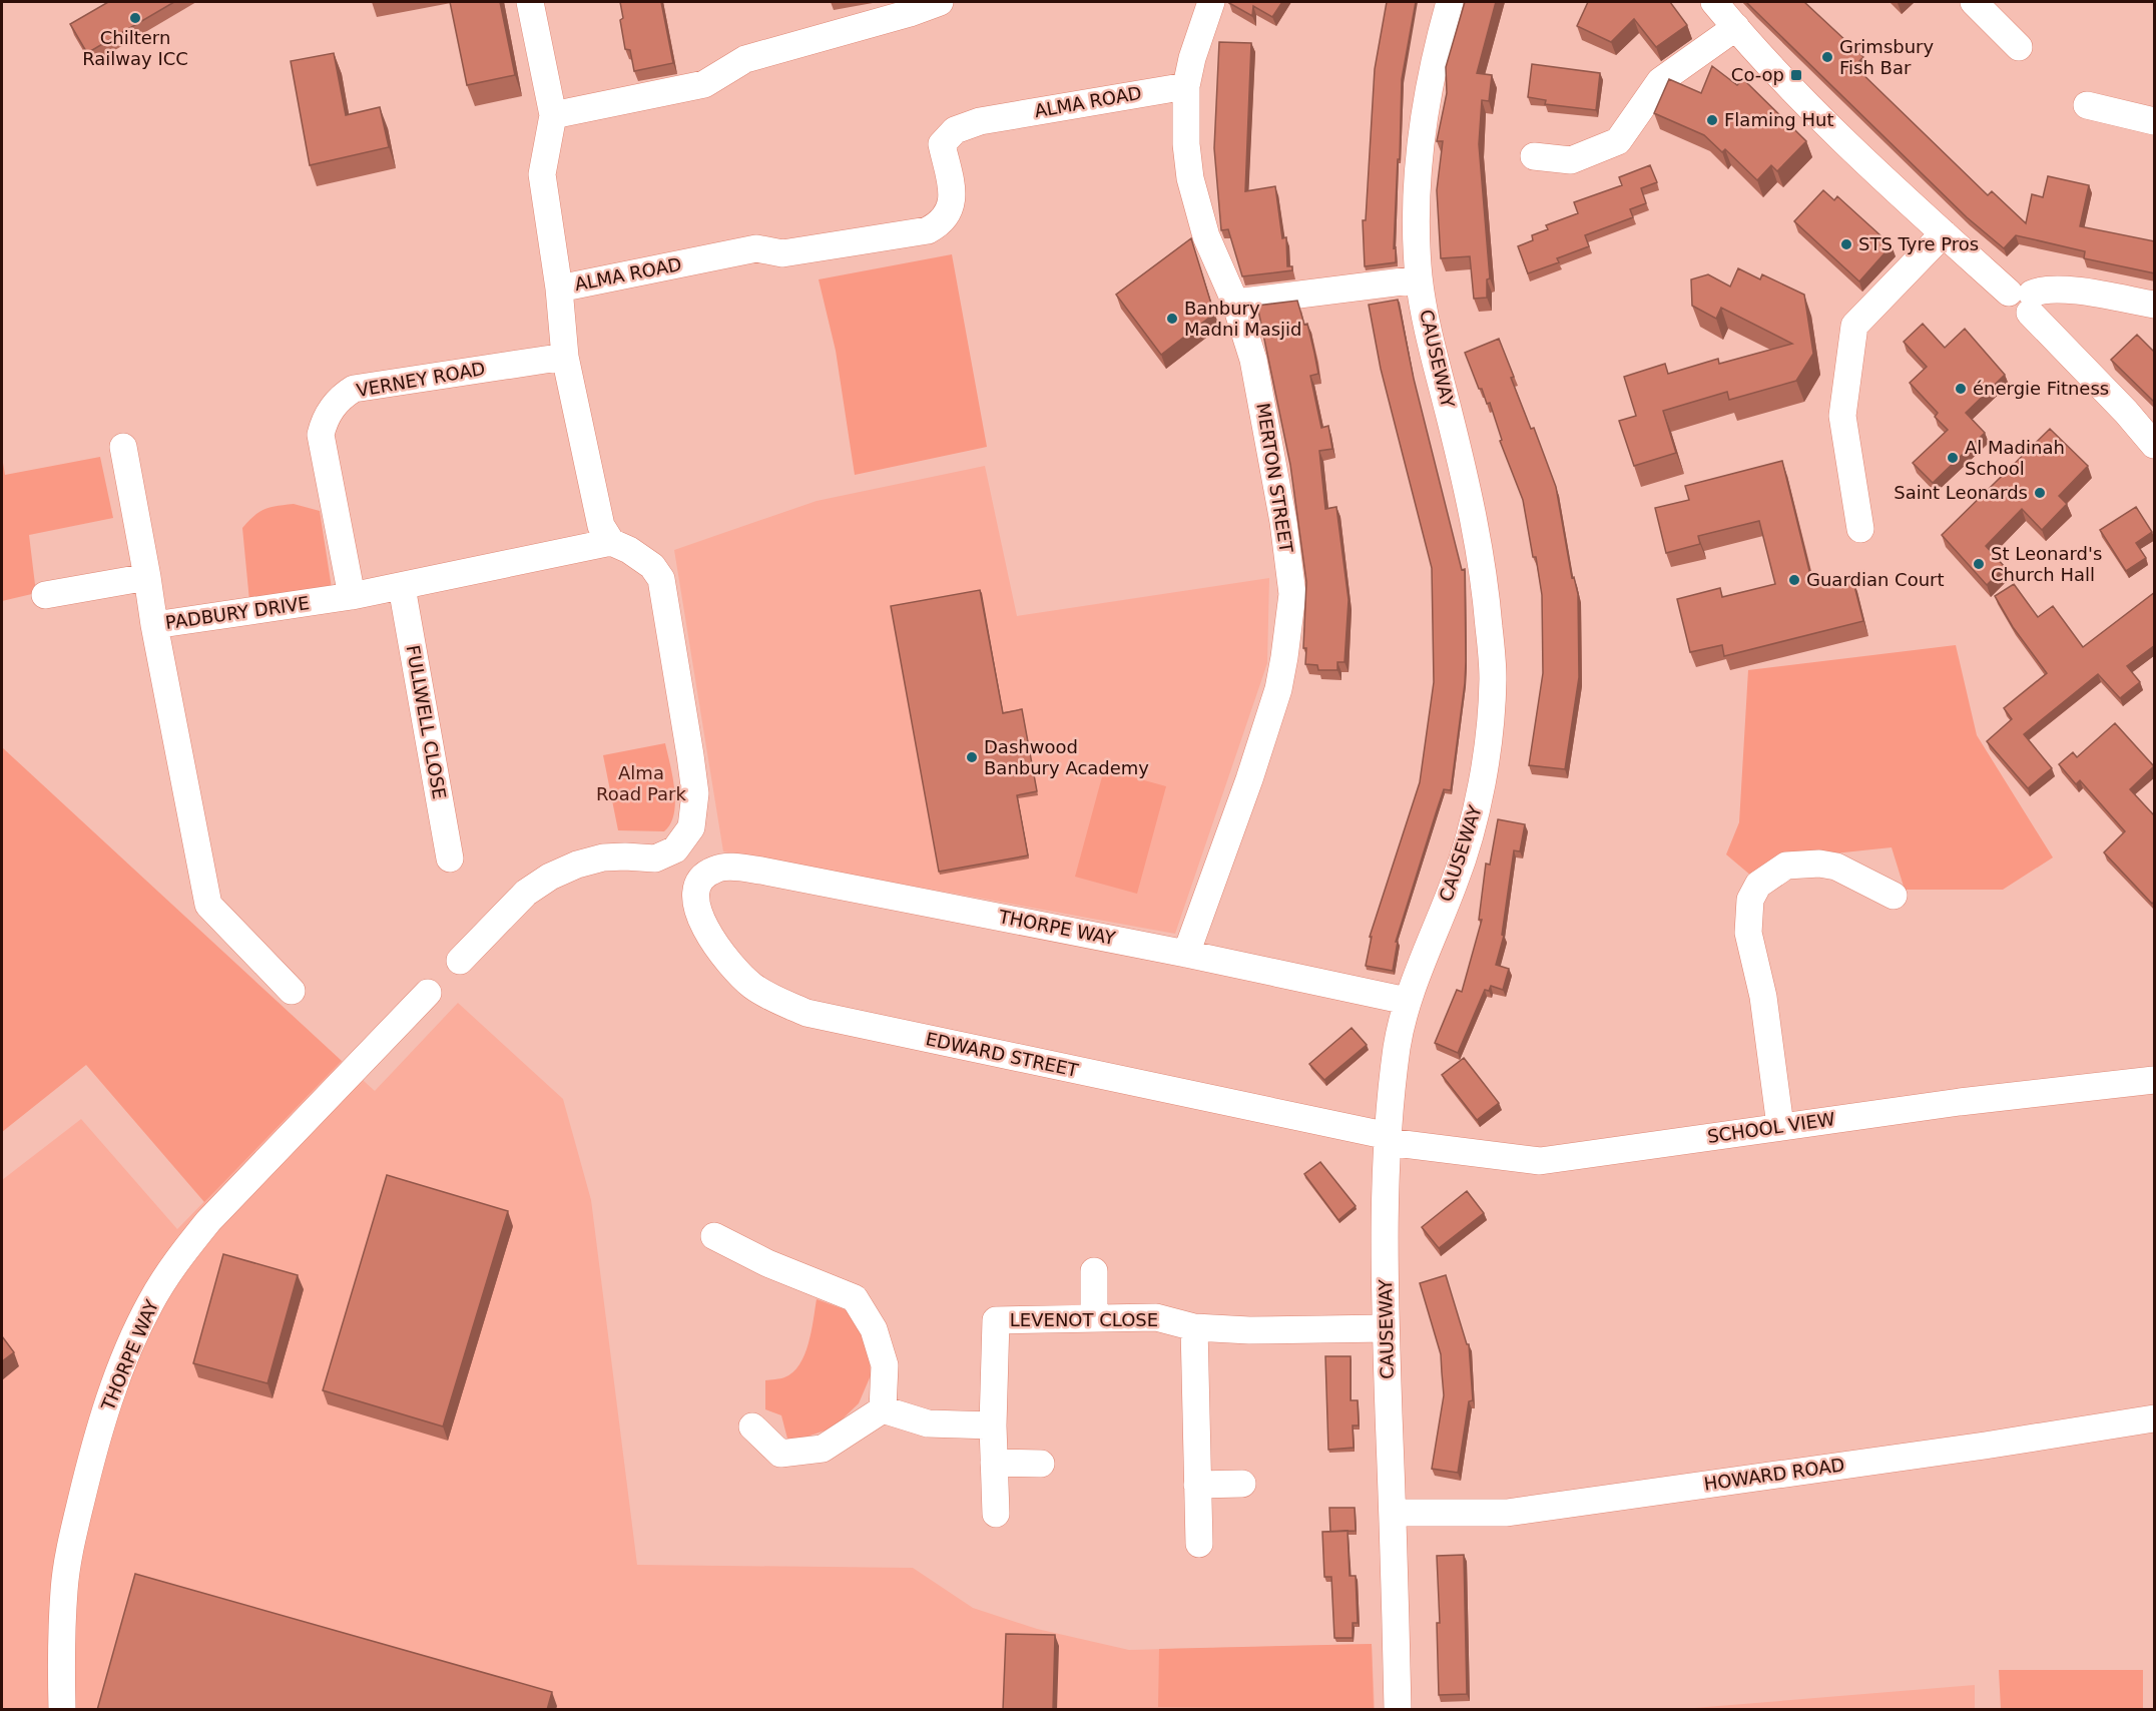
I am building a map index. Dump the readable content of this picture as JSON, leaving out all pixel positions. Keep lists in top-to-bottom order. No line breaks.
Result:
{"streets":{"street":["ALMA ROAD","CAUSEWAY","VERNEY ROAD","MERTON STREET","PADBURY DRIVE","FULLWELL CLOSE","THORPE WAY","EDWARD STREET","SCHOOL VIEW","LEVENOT CLOSE","HOWARD ROAD"]},"crossings":[["ALMA ROAD","VERNEY ROAD"],["ALMA ROAD","MERTON STREET"],["ALMA ROAD","PADBURY DRIVE"],["CAUSEWAY","THORPE WAY"],["CAUSEWAY","EDWARD STREET"],["CAUSEWAY","SCHOOL VIEW"],["CAUSEWAY","LEVENOT CLOSE"],["CAUSEWAY","HOWARD ROAD"],["VERNEY ROAD","PADBURY DRIVE"],["MERTON STREET","THORPE WAY"],["PADBURY DRIVE","FULLWELL CLOSE"],["THORPE WAY","EDWARD STREET"],["EDWARD STREET","SCHOOL VIEW"]],"parks":["Alma Road Park"],"places":{"other":["Chiltern Railway ICC","Grimsbury Fish Bar","Flaming Hut","STS Tyre Pros","Banbury Madni Masjid","énergie Fitness","Al Madinah School","Saint Leonards","St Leonard's Church Hall","Guardian Court","Dashwood Banbury Academy"],"transit":["Co-op"]}}
